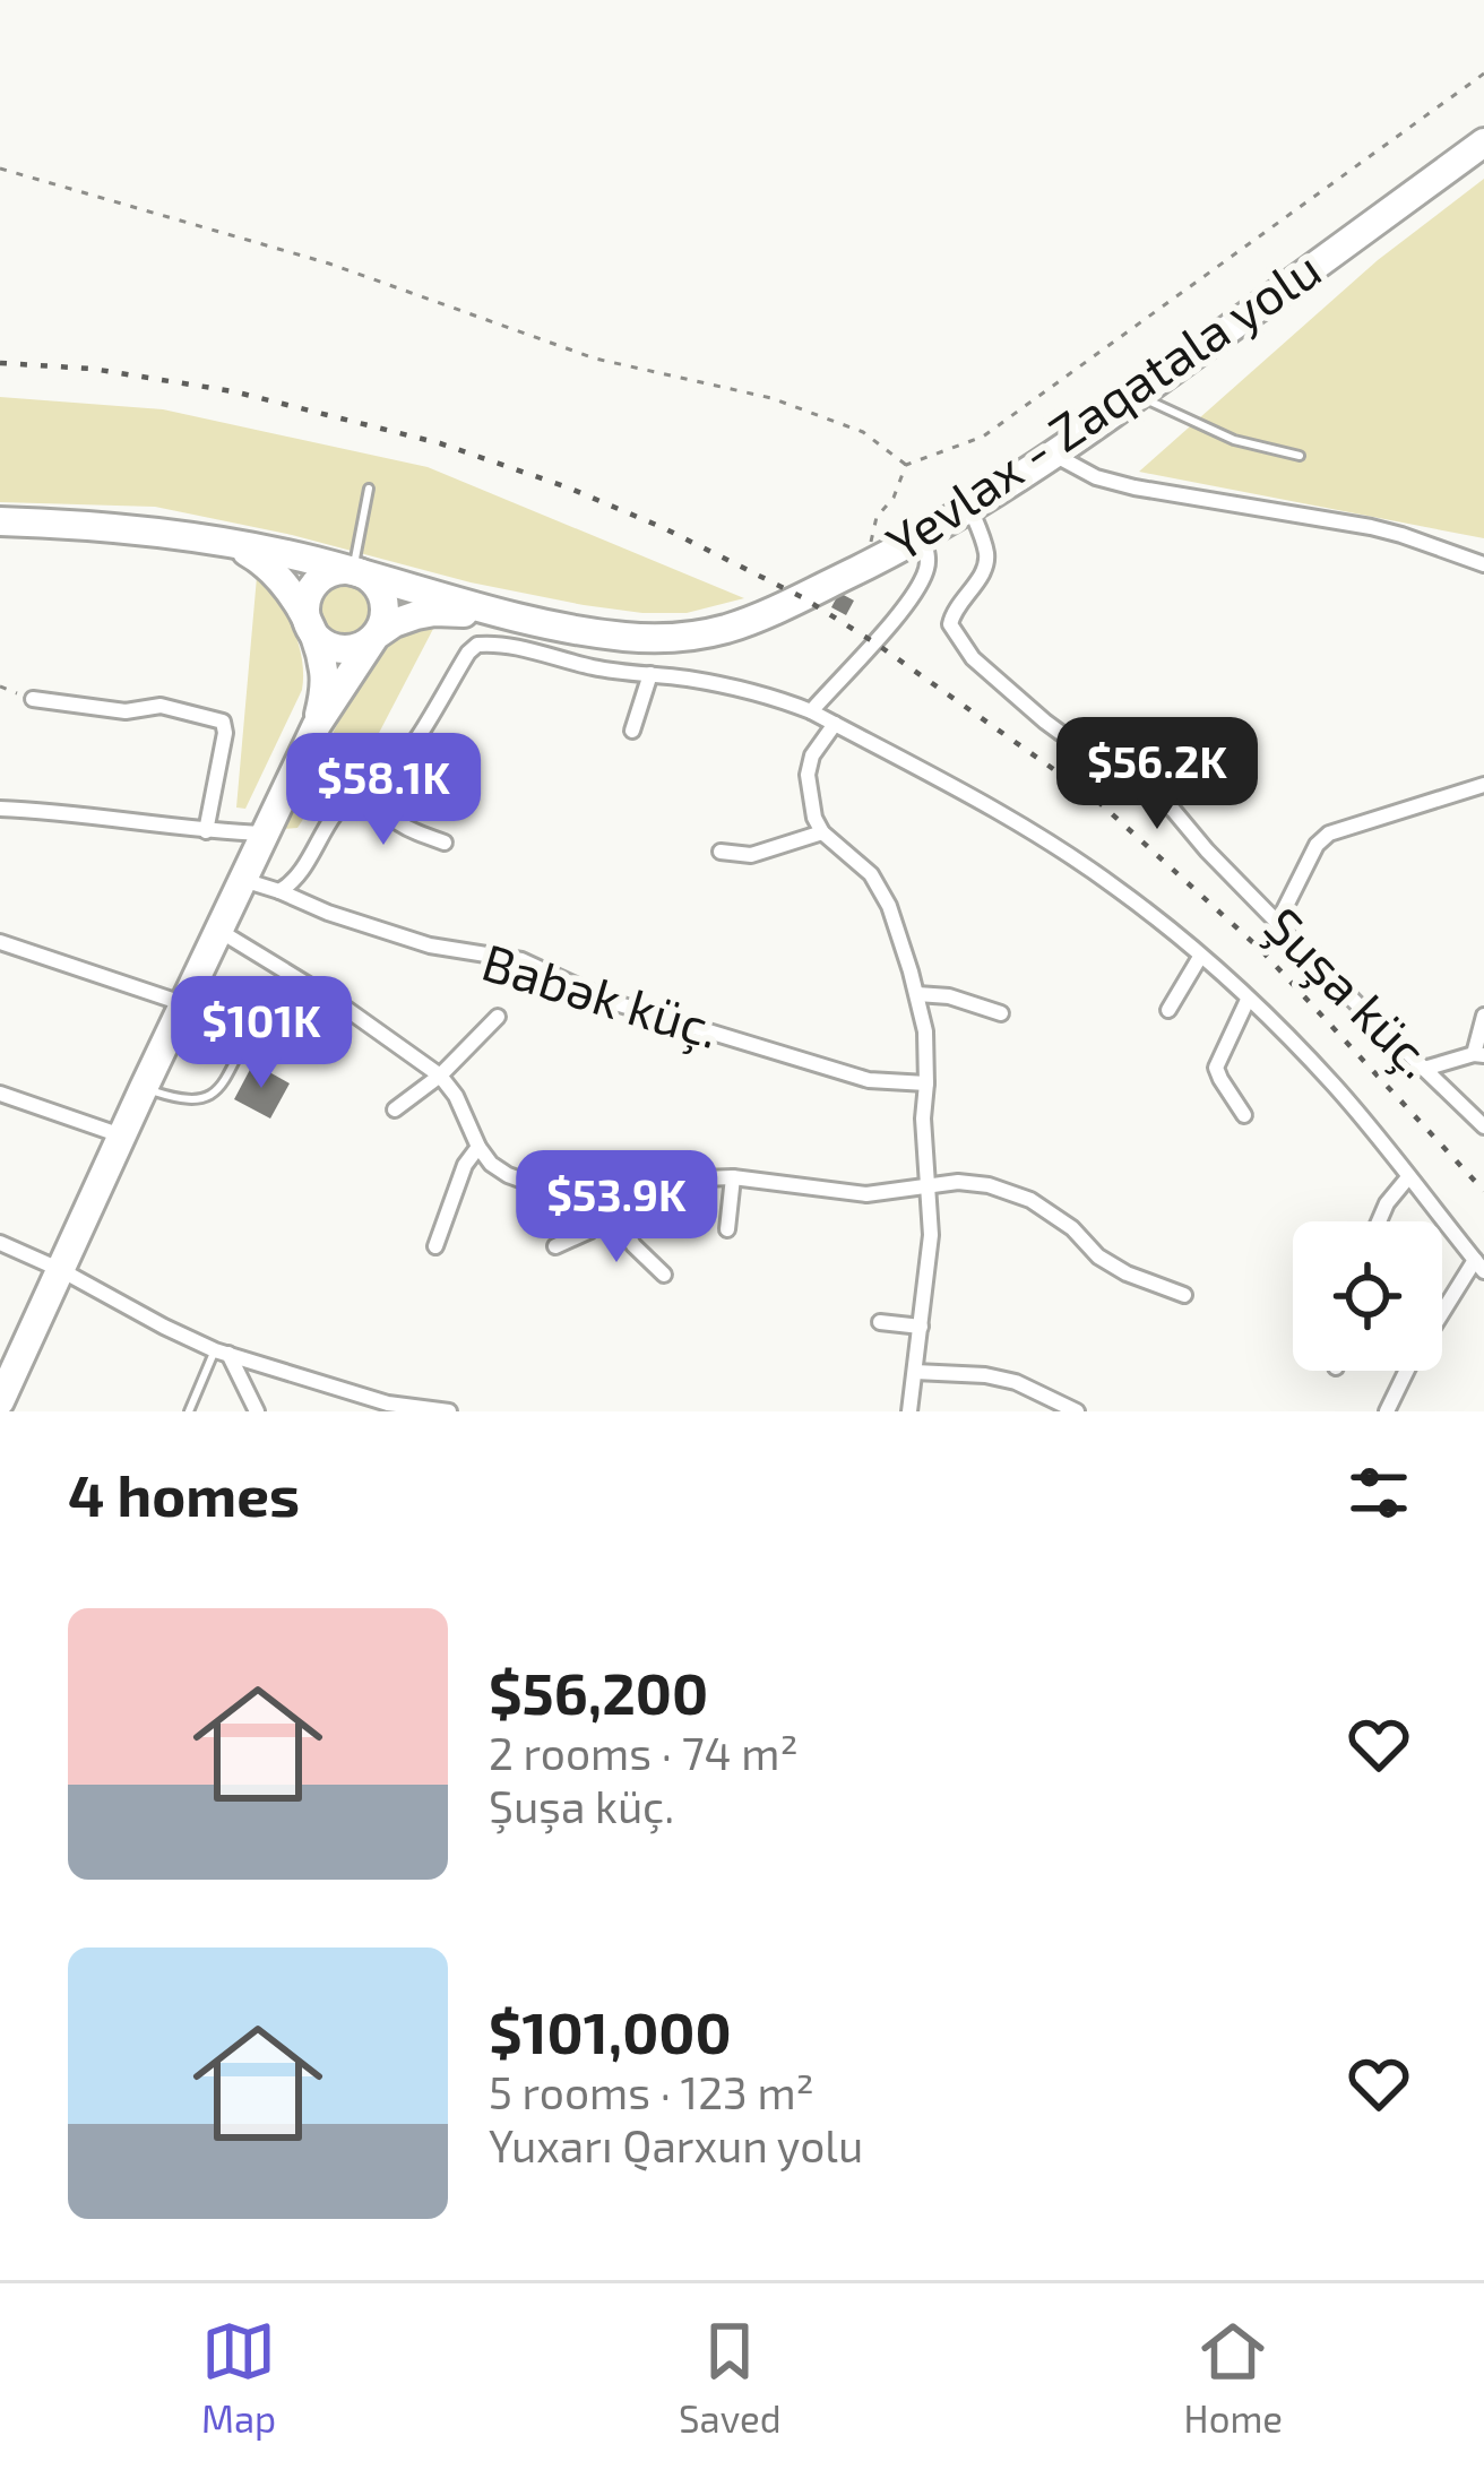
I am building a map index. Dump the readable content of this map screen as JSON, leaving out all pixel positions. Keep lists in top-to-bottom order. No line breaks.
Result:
{"streets":{"highway":["Yevlax - Zaqatala yolu"],"street":["Şuşa küç.","Babək küç."]},"crossings":[["Yevlax - Zaqatala yolu","Şuşa küç."]],"page":{"price":["$56.2K","$58.1K","$101K","$53.9K"],"heading":"4 homes","list":[{"name":"$56,200","note":"2 rooms · 74 m² · Şuşa küç."},{"name":"$101,000","note":"5 rooms · 123 m² · Yuxarı Qarxun yolu"}],"tabs":["Map","Saved","Home"]}}
